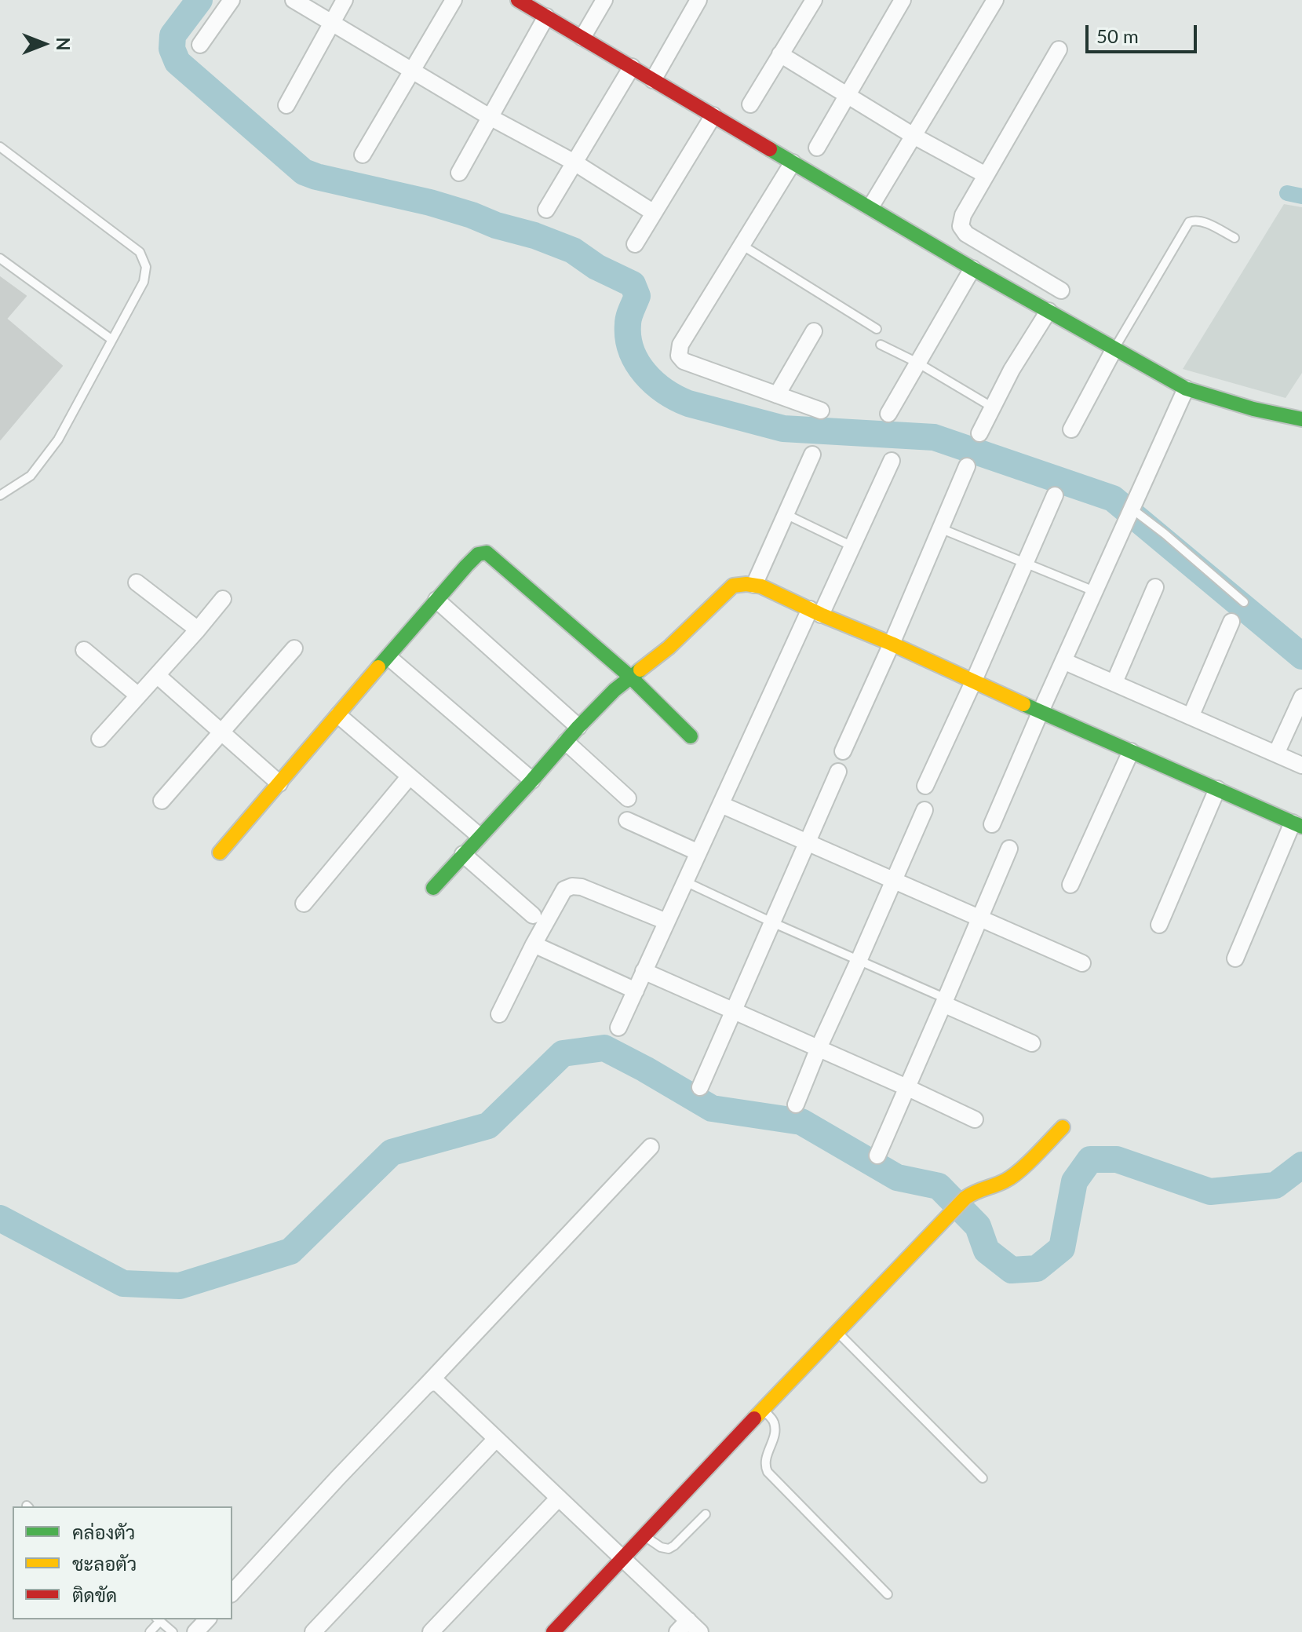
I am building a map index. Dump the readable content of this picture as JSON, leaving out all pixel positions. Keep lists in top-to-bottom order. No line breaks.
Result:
{"legend":["คล่องตัว","ชะลอตัว","ติดขัด"],"scale_bar":"50 m","north":"right"}
